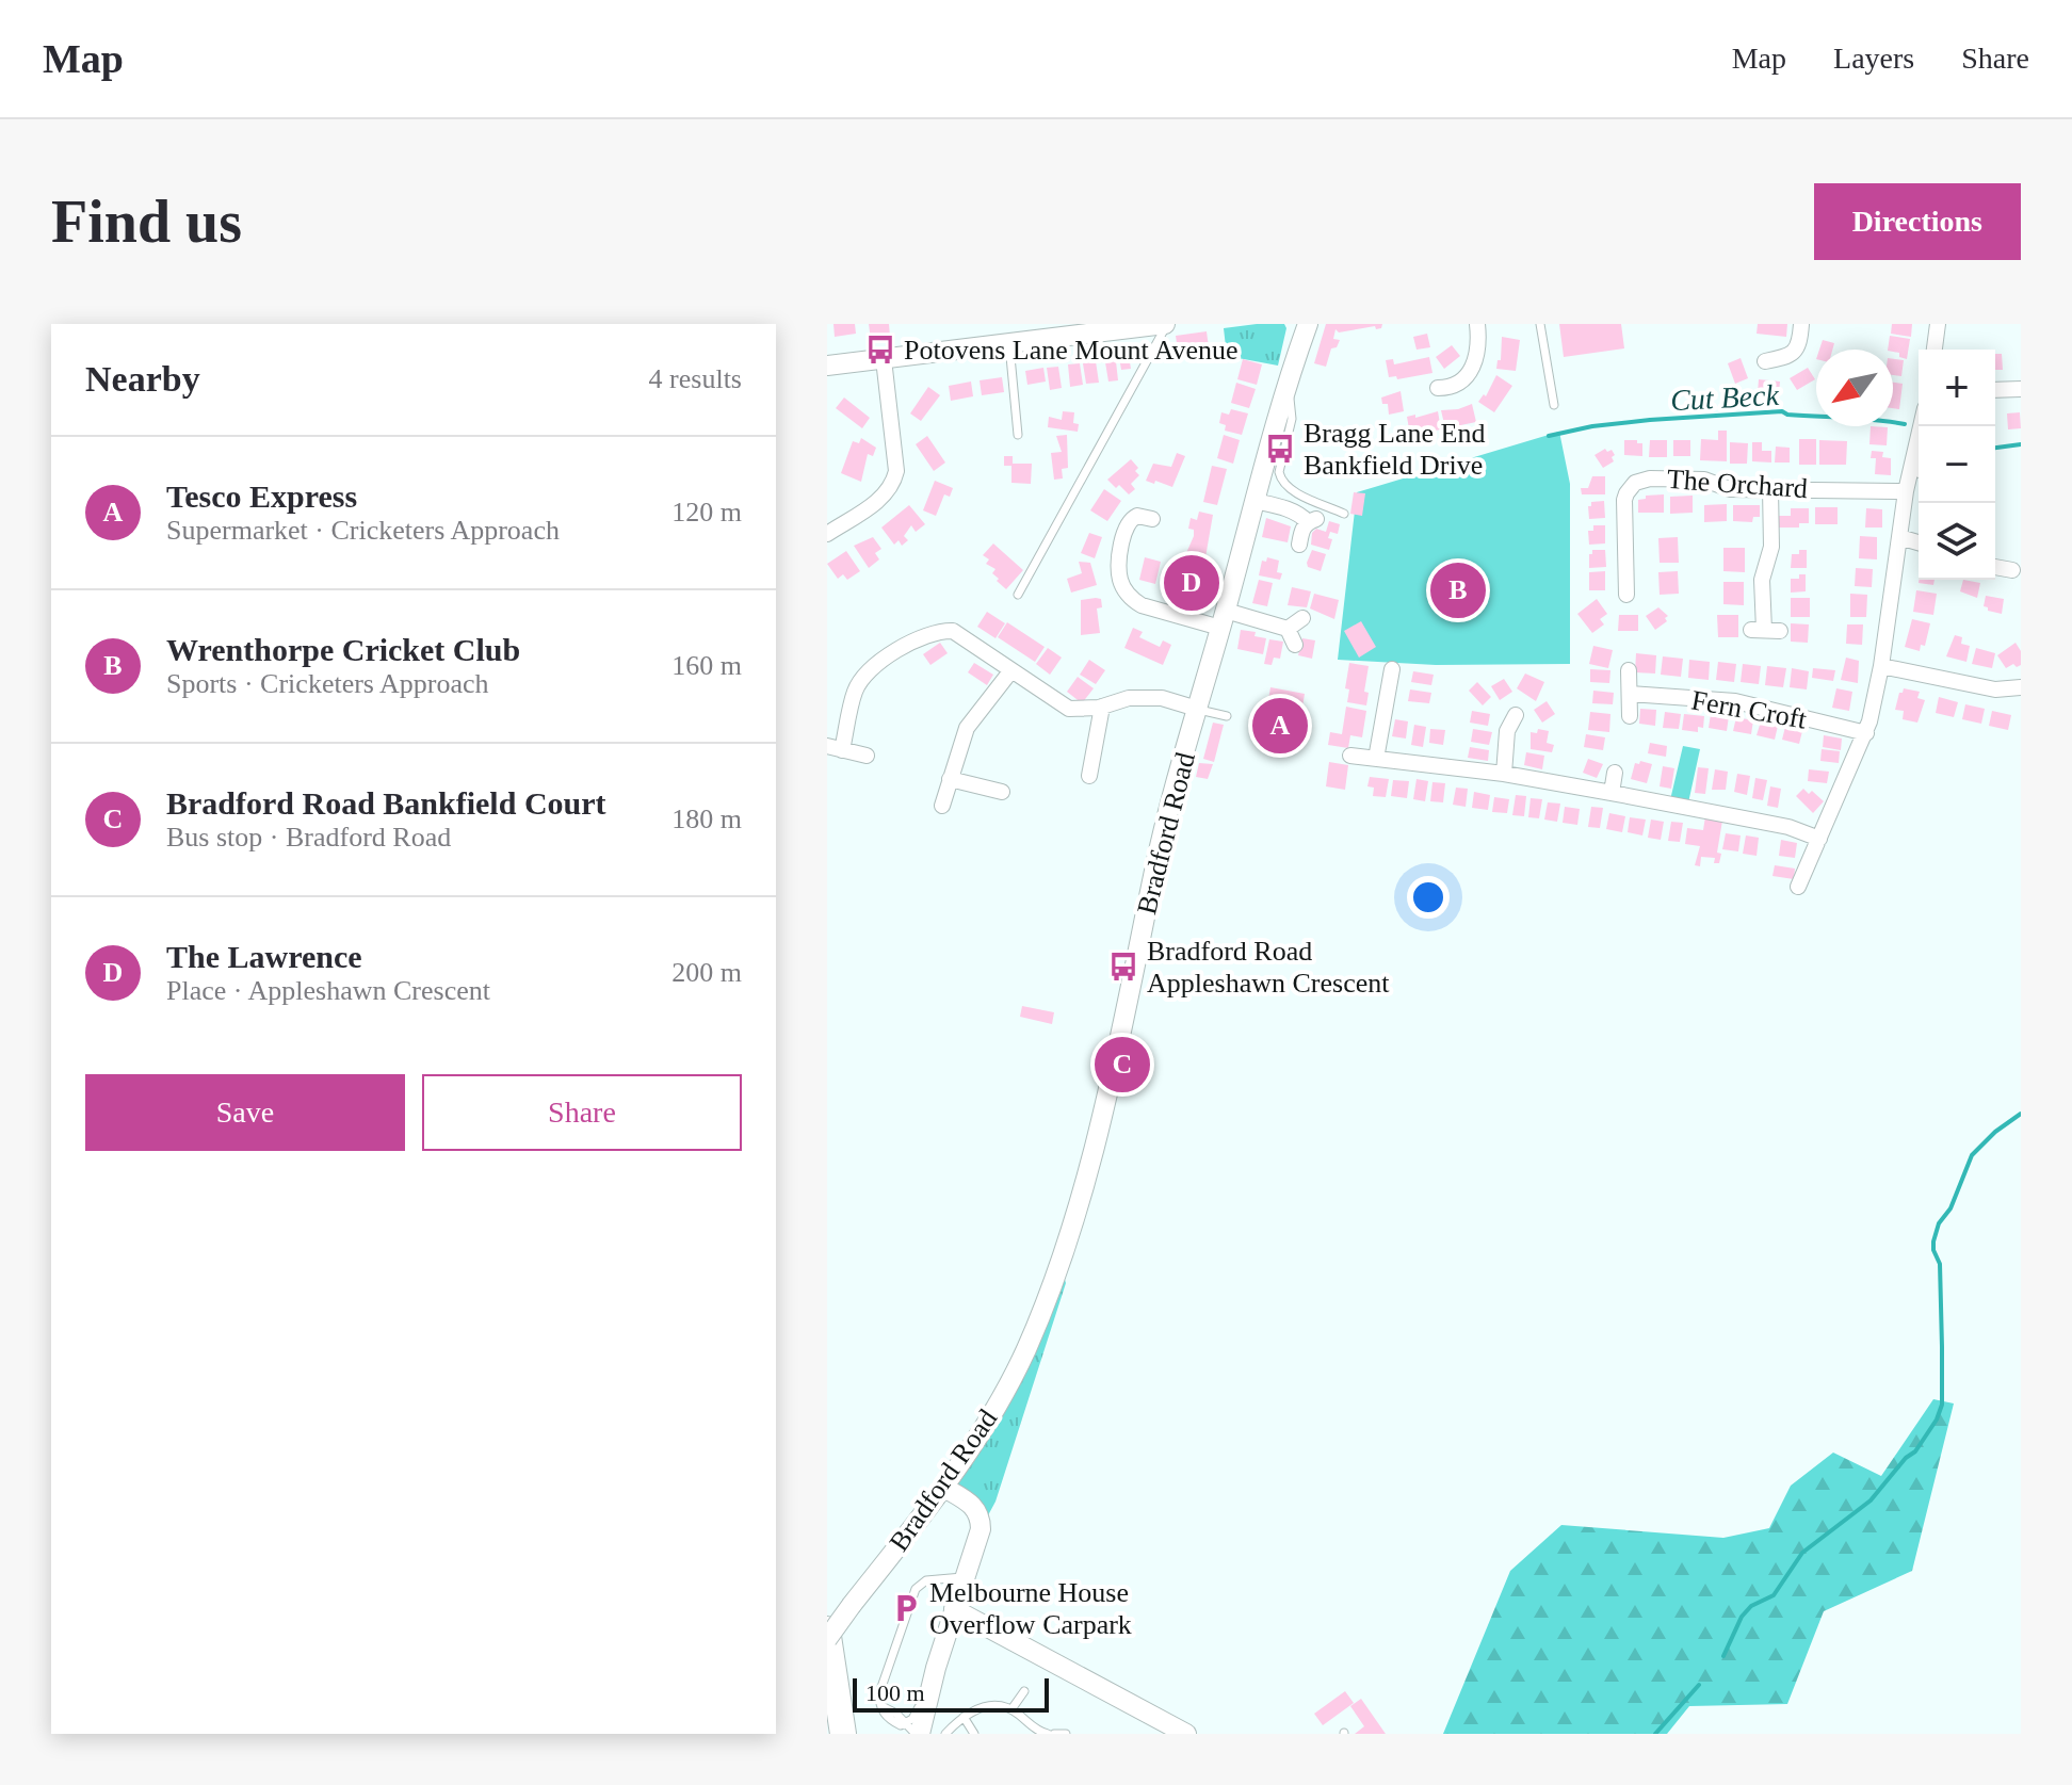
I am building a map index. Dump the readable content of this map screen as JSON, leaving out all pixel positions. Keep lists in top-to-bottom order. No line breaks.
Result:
{"streets":{"street":["The Orchard","Fern Croft","Bradford Road"]},"water":["Cut Beck"],"places":{"bus stop":["Potovens Lane Mount Avenue","Bragg Lane End Bankfield Drive","Bradford Road Appleshawn Crescent"],"parking":["Melbourne House Overflow Carpark"]},"scale_bar":"100 m","north":"bottom left","page":{"header":"Map","nav":["Map","Layers","Share"],"buttons":["Directions",["Save","Share"]],"title":"Find us","heading":["Nearby","4 results"],"map_buttons":["+","−"],"list":[{"mark":"A","name":"Tesco Express","note":"Supermarket · Cricketers Approach","value":"120 m"},{"mark":"B","name":"Wrenthorpe Cricket Club","note":"Sports · Cricketers Approach","value":"160 m"},{"mark":"C","name":"Bradford Road Bankfield Court","note":"Bus stop · Bradford Road","value":"180 m"},{"mark":"D","name":"The Lawrence","note":"Place · Appleshawn Crescent","value":"200 m"}],"pins":["D","B","A","C"],"scale":"100 m"}}
